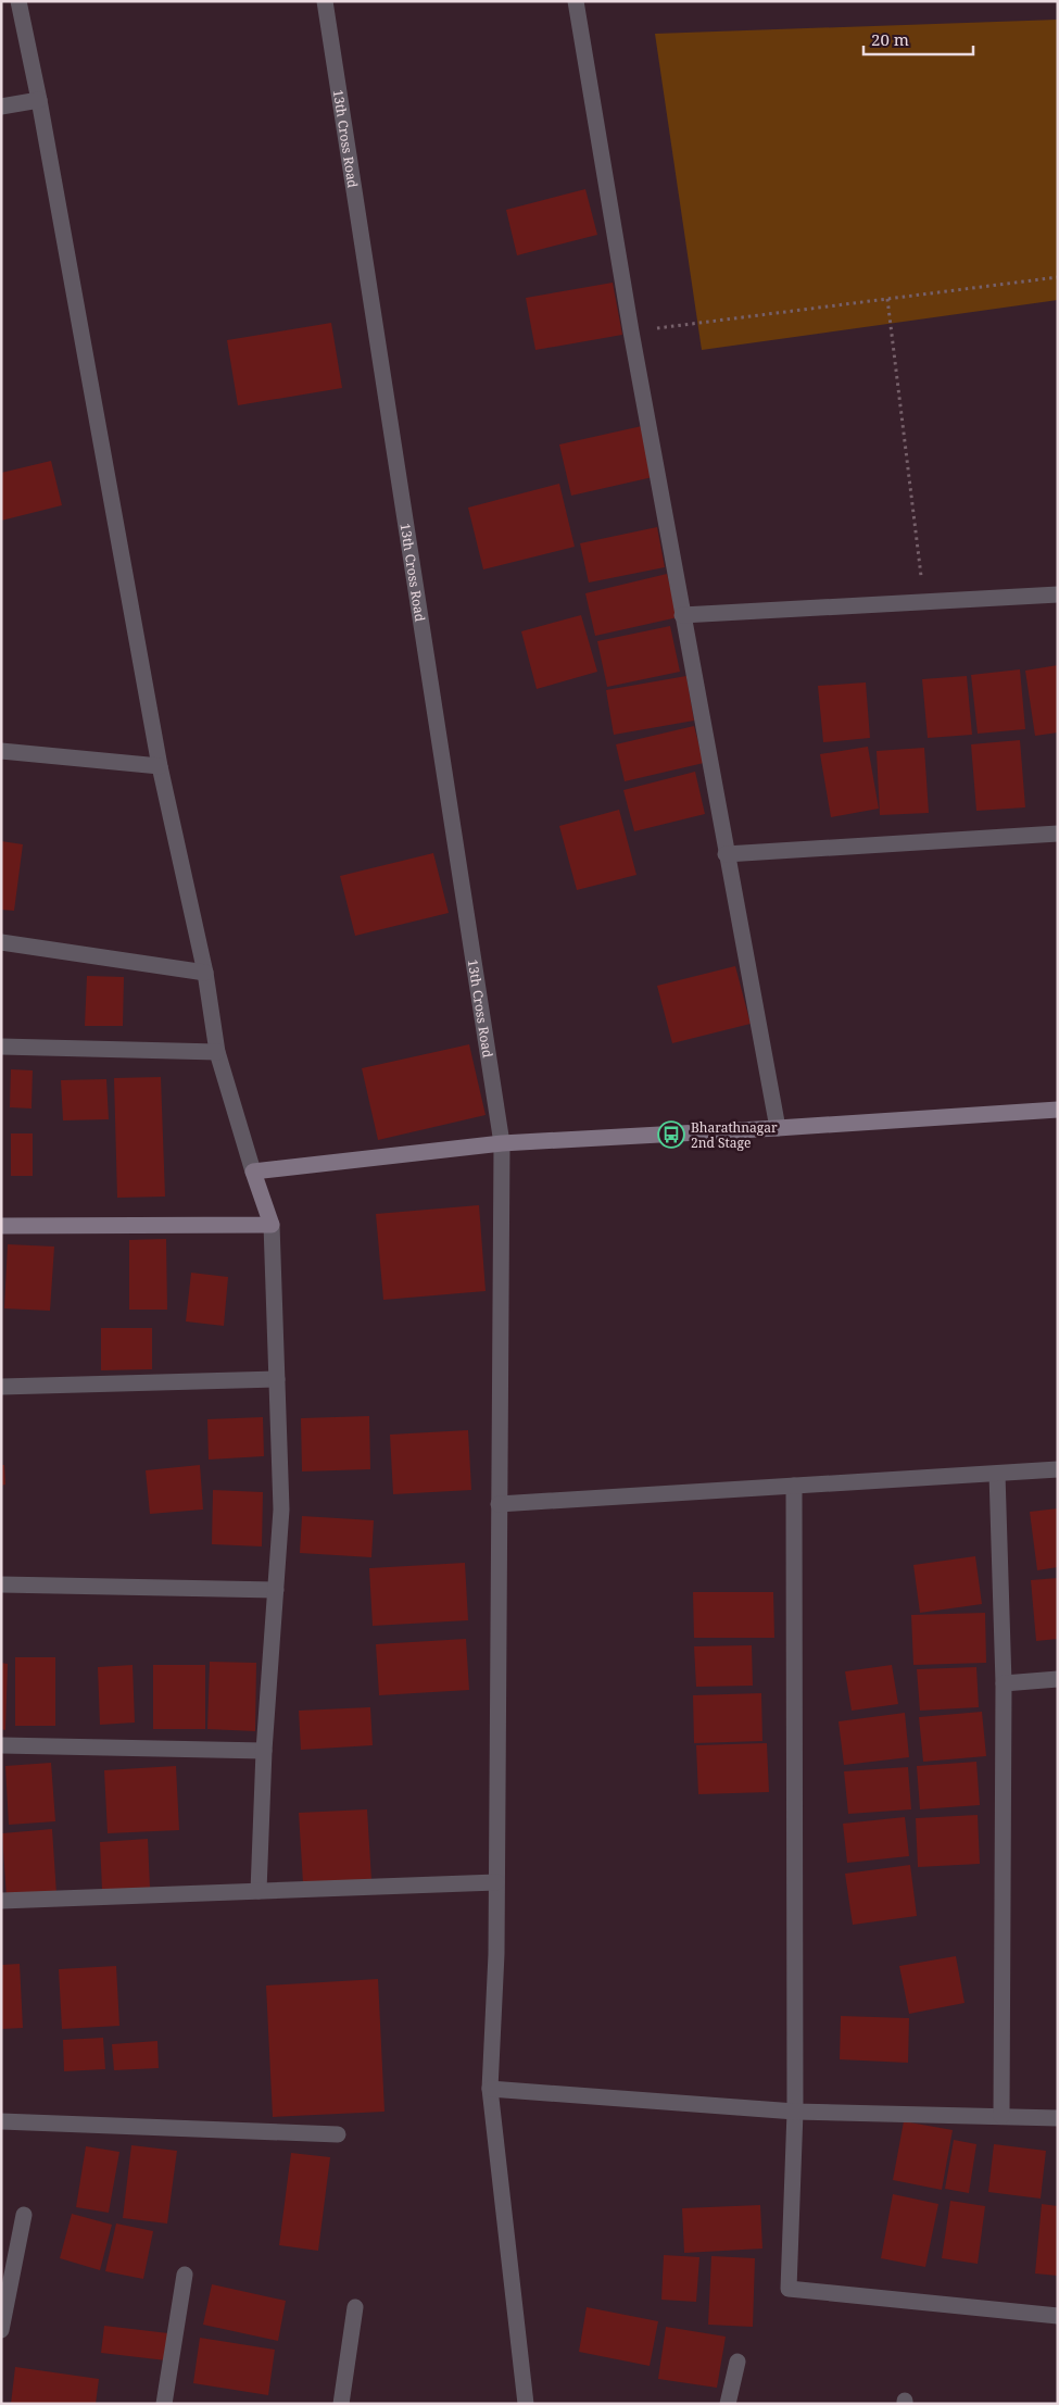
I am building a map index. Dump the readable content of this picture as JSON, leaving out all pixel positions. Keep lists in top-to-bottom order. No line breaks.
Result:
{"streets":{"street":["13th Cross Road"]},"places":{"bus stop":["Bharathnagar 2nd Stage"]},"scale_bar":"20 m"}
